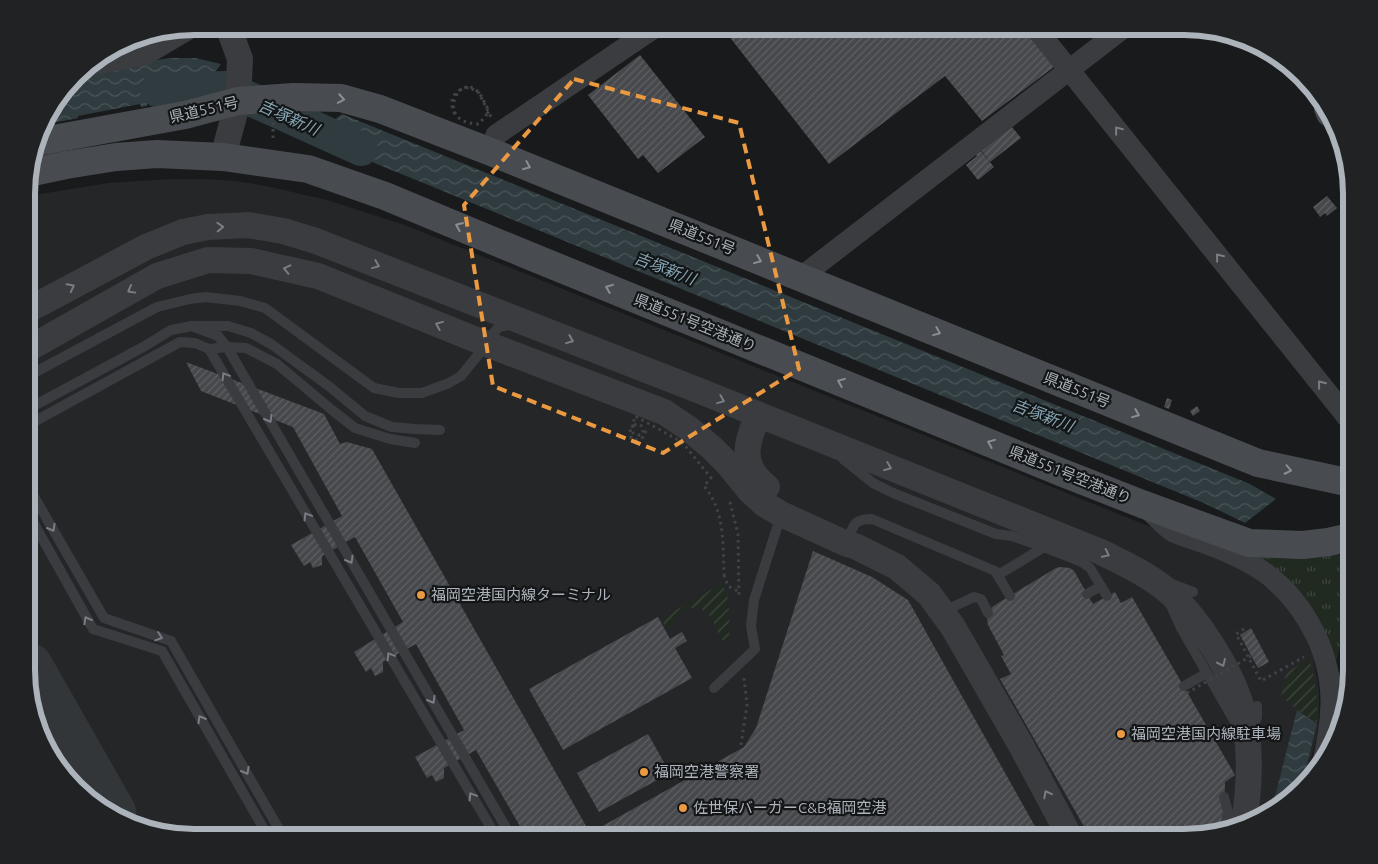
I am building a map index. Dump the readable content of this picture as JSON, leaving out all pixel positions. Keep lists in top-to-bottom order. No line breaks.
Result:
{"streets":{"main road":["県道551号","県道551号空港通り"]},"one_way":["県道551号","県道551号空港通り"],"water":["吉塚新川"],"places":["福岡空港国内線ターミナル","福岡空港国内線駐車場","福岡空港警察署","佐世保バーガーC&B福岡空港"]}
